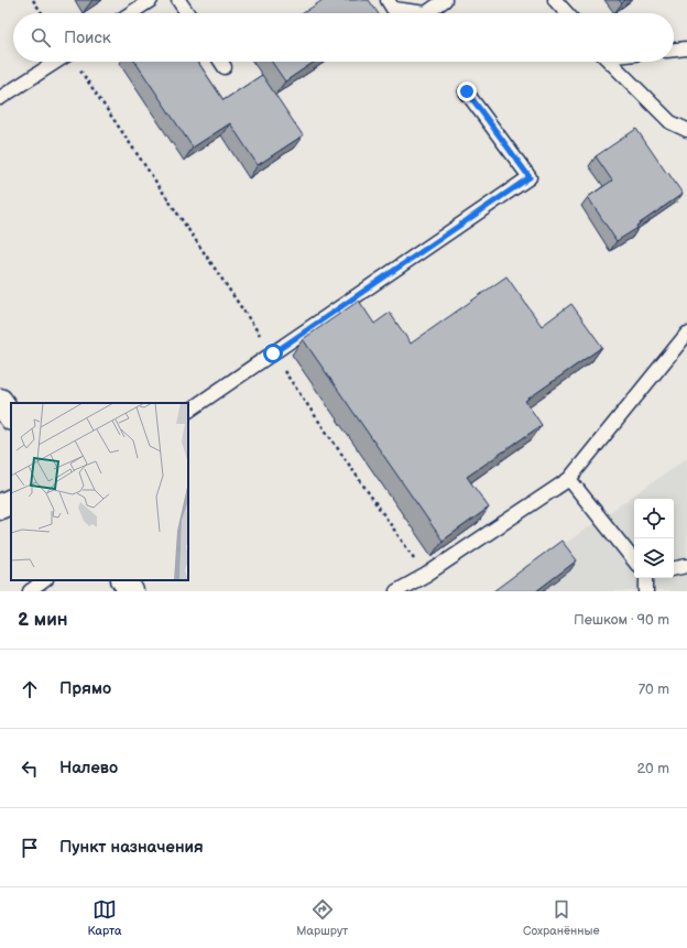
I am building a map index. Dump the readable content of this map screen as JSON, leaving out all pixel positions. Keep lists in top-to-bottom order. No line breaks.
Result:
{"page":{"search":"Поиск","heading":["2 мин","Пешком · 90 m"],"list":[["Прямо","70 m"],["Налево","20 m"],"Пункт назначения"],"nav":["Карта","Маршрут","Сохранённые"]}}
